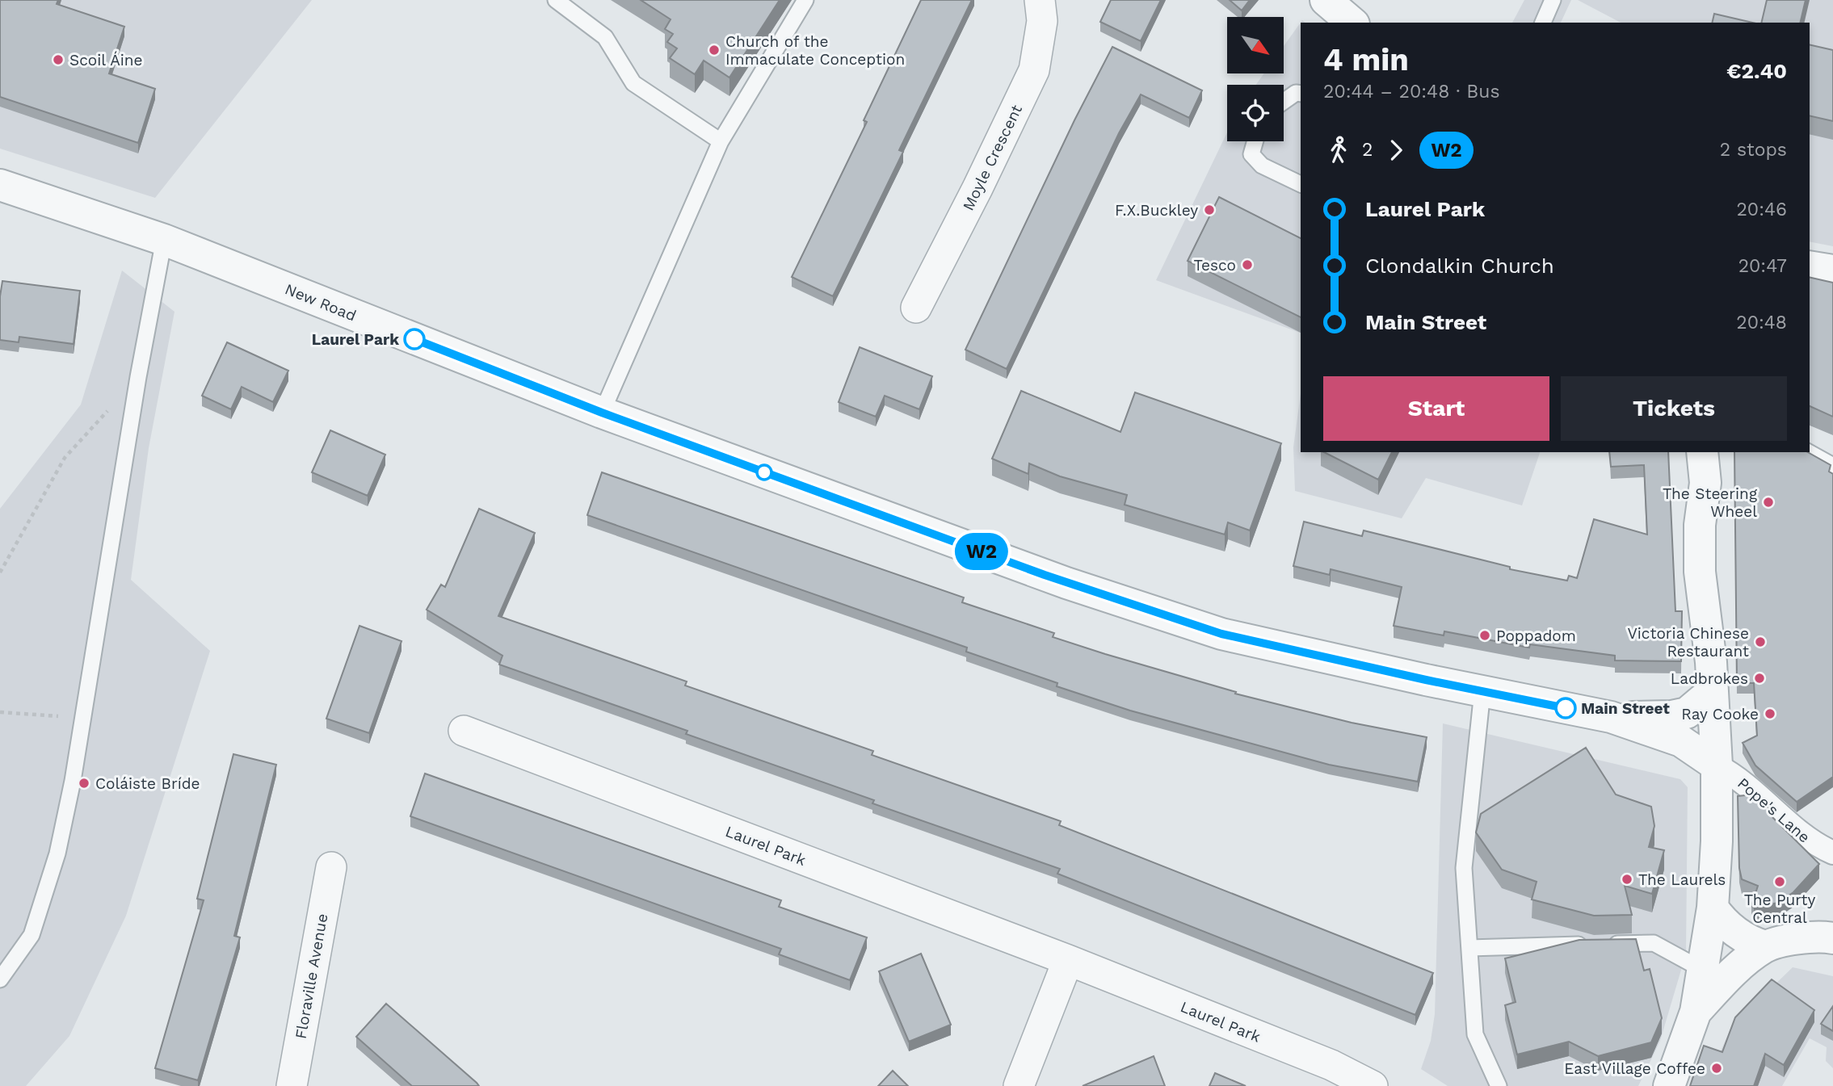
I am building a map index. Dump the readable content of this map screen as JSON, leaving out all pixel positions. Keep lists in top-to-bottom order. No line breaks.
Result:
{"streets":{"street":["Moyle Crescent","New Road","Pope's Lane","Laurel Park","Floraville Avenue"]},"crossings":[["New Road","Pope's Lane"]],"places":["Church of the Immaculate Conception","Scoil Áine","F.X.Buckley","Tesco","Laurel Park","The Steering Wheel","Poppadom","Victoria Chinese Restaurant","Ladbrokes","Main Street","Ray Cooke","Coláiste Bríde","The Laurels","The Purty Central","East Village Coffee"],"lines":["bus line W2"],"north":"bottom right","page":{"on_map":"W2","heading":["4 min","20:44 – 20:48 · Bus","€2.40"],"legs":["2","W2","2 stops"],"list":[{"name":"Laurel Park","value":"20:46"},{"name":"Clondalkin Church","value":"20:47"},{"name":"Main Street","value":"20:48"}],"buttons":["Start","Tickets"]}}
